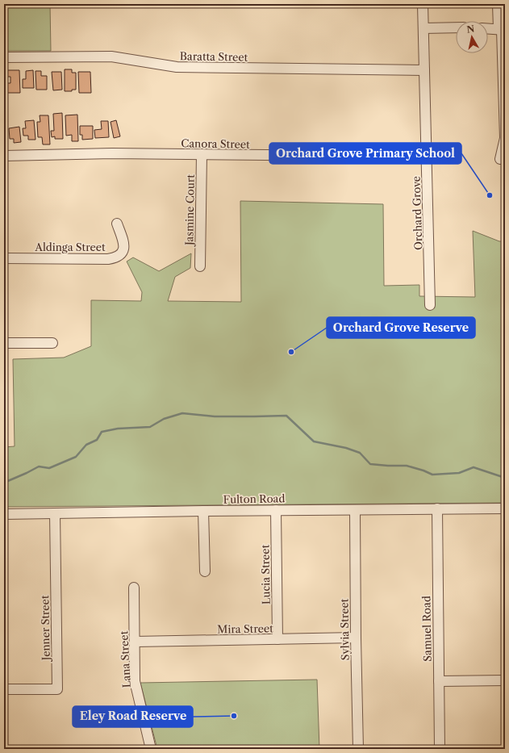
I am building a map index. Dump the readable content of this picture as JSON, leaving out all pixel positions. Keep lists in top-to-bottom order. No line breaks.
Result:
{"streets":{"street":["Baratta Street","Canora Street","Jasmine Court","Orchard Grove","Aldinga Street","Fulton Road","Lucia Street","Jenner Street","Mira Street","Samuel Road","Sylvia Street","Lana Street"]},"crossings":[["Baratta Street","Orchard Grove"],["Canora Street","Jasmine Court"],["Canora Street","Orchard Grove"],["Fulton Road","Lucia Street"],["Fulton Road","Jenner Street"],["Fulton Road","Samuel Road"],["Fulton Road","Sylvia Street"],["Lucia Street","Mira Street"],["Mira Street","Sylvia Street"],["Mira Street","Lana Street"]],"places":["Orchard Grove Primary School","Orchard Grove Reserve","Eley Road Reserve"],"north":"top"}
